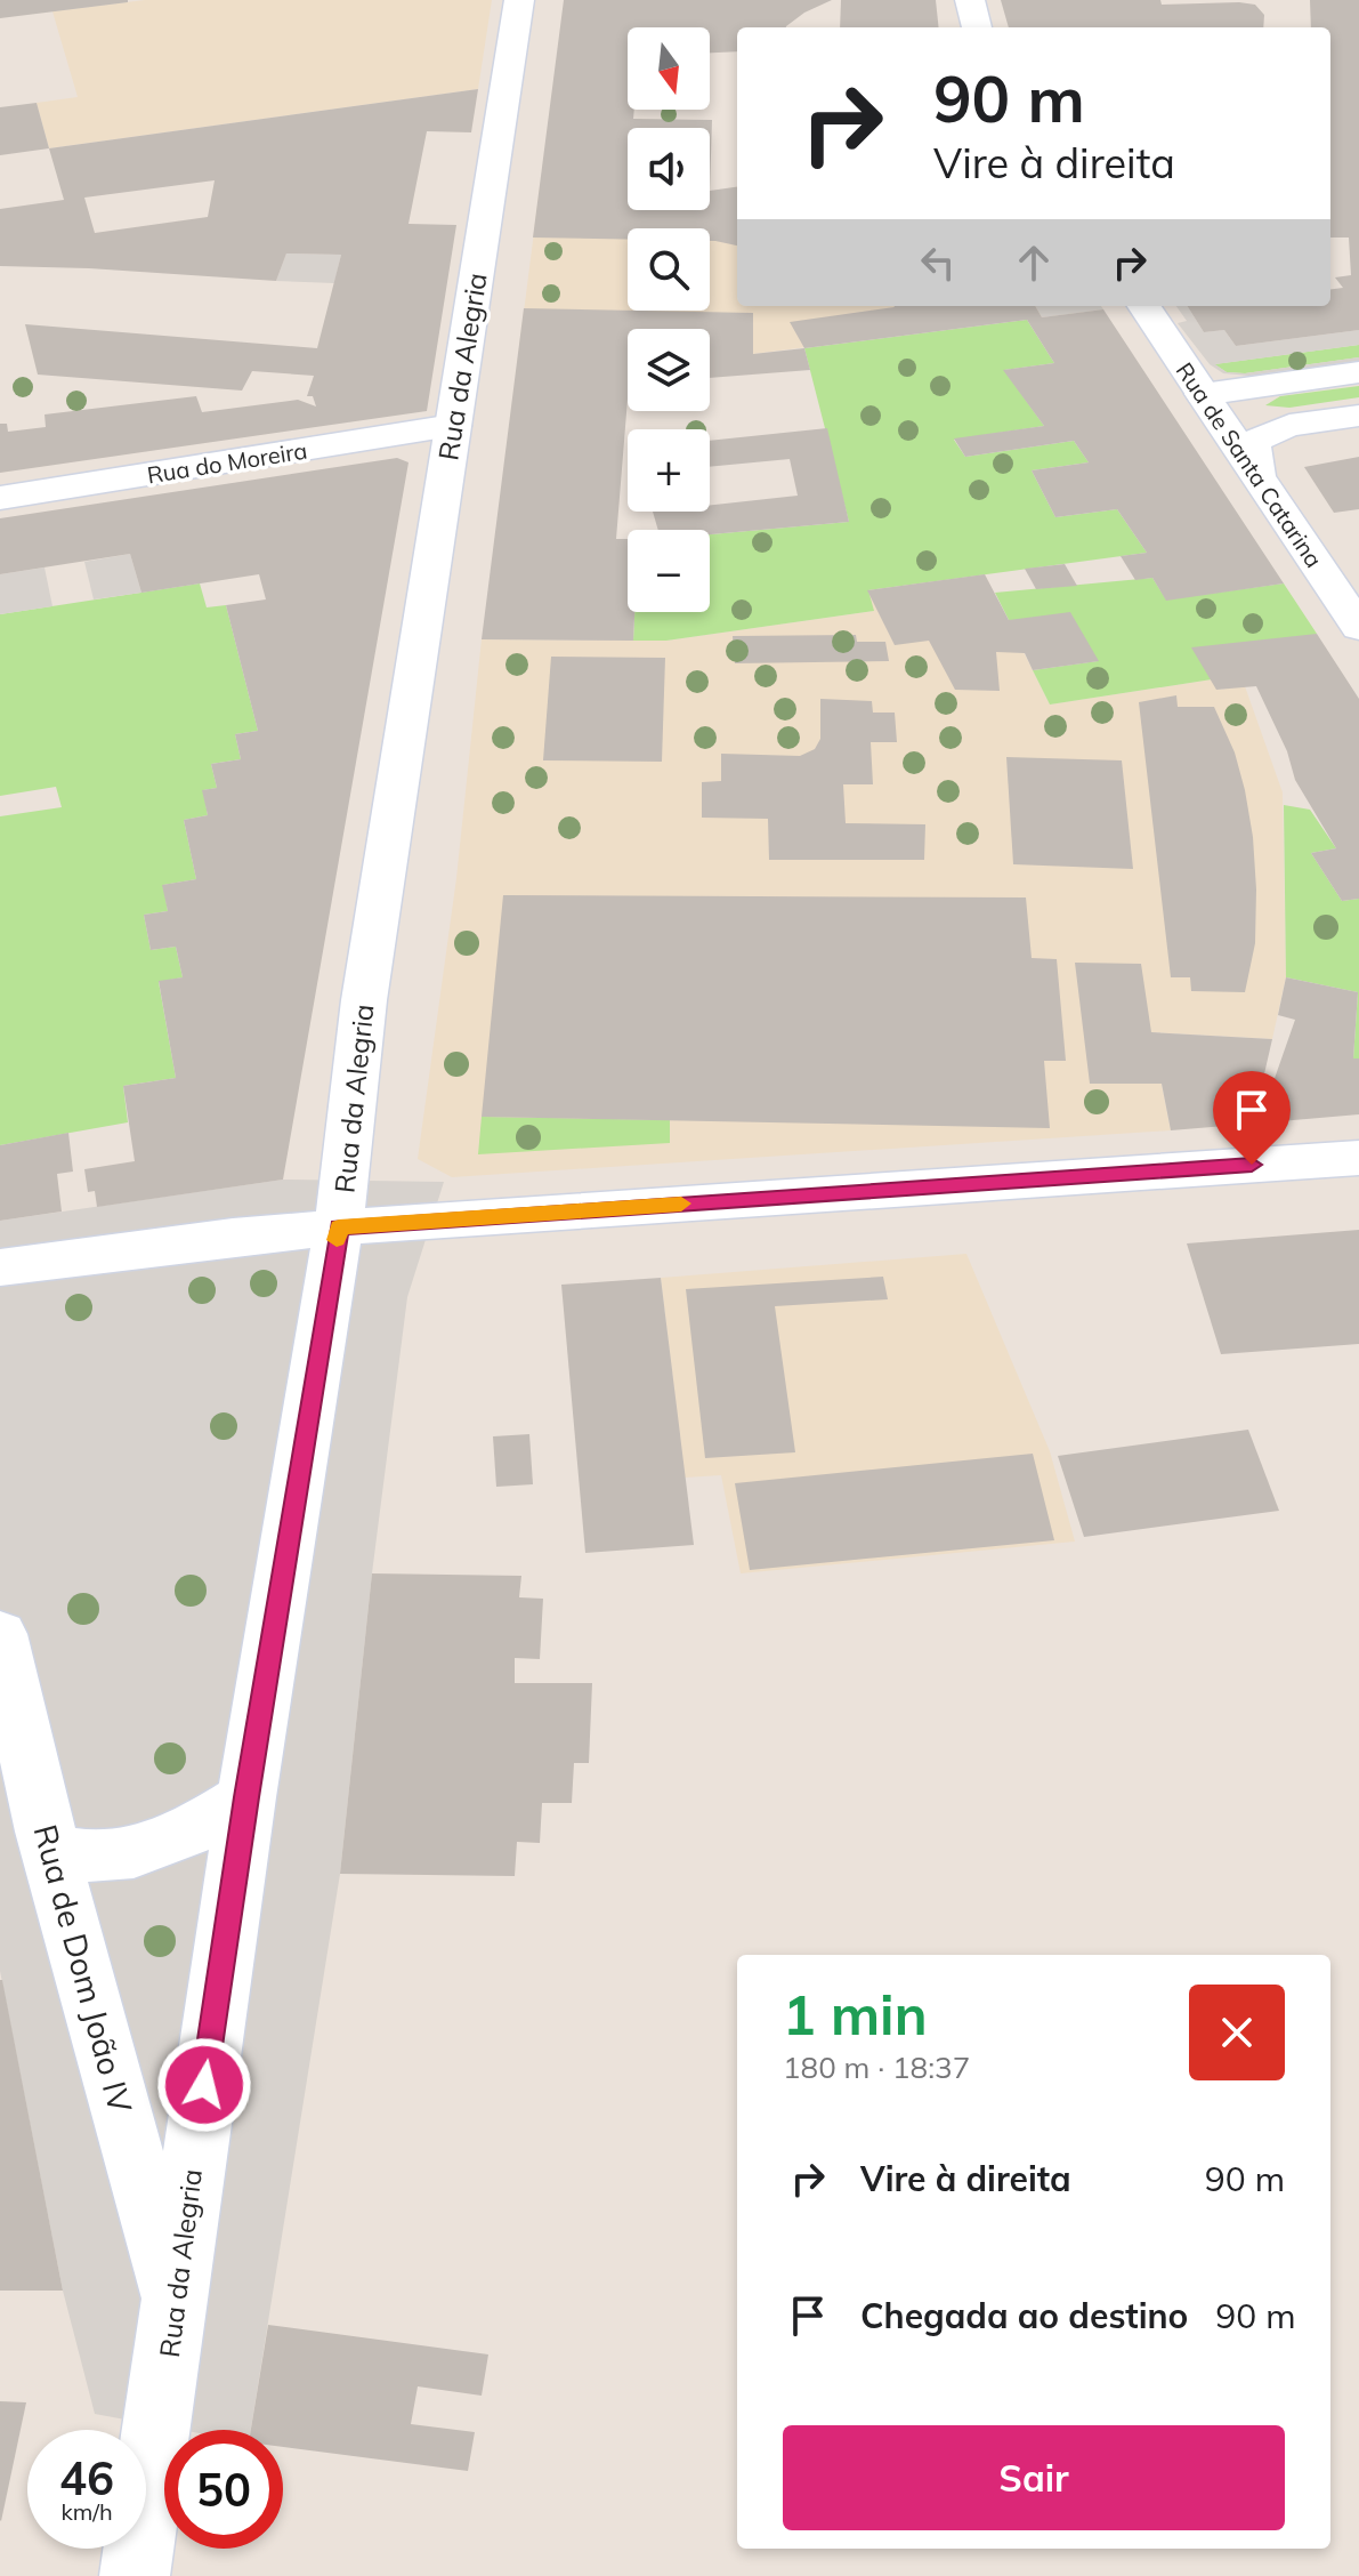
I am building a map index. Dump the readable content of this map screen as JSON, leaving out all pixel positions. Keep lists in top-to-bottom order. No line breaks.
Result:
{"streets":{"main road":["Rua da Alegria","Rua do Moreira","Rua de Santa Catarina","Rua de Dom João IV"]},"crossings":[["Rua da Alegria","Rua do Moreira"],["Rua da Alegria","Rua de Dom João IV"]],"north":"bottom","page":{"map_buttons":["+","−"],"turn":["90 m","Vire à direita"],"heading":["1 min","180 m · 18:37"],"list":[{"name":"Vire à direita","value":"90 m"},{"name":"Chegada ao destino","value":"90 m"}],"buttons":"Sair","speed":"46 km/h","limit":"50"}}
